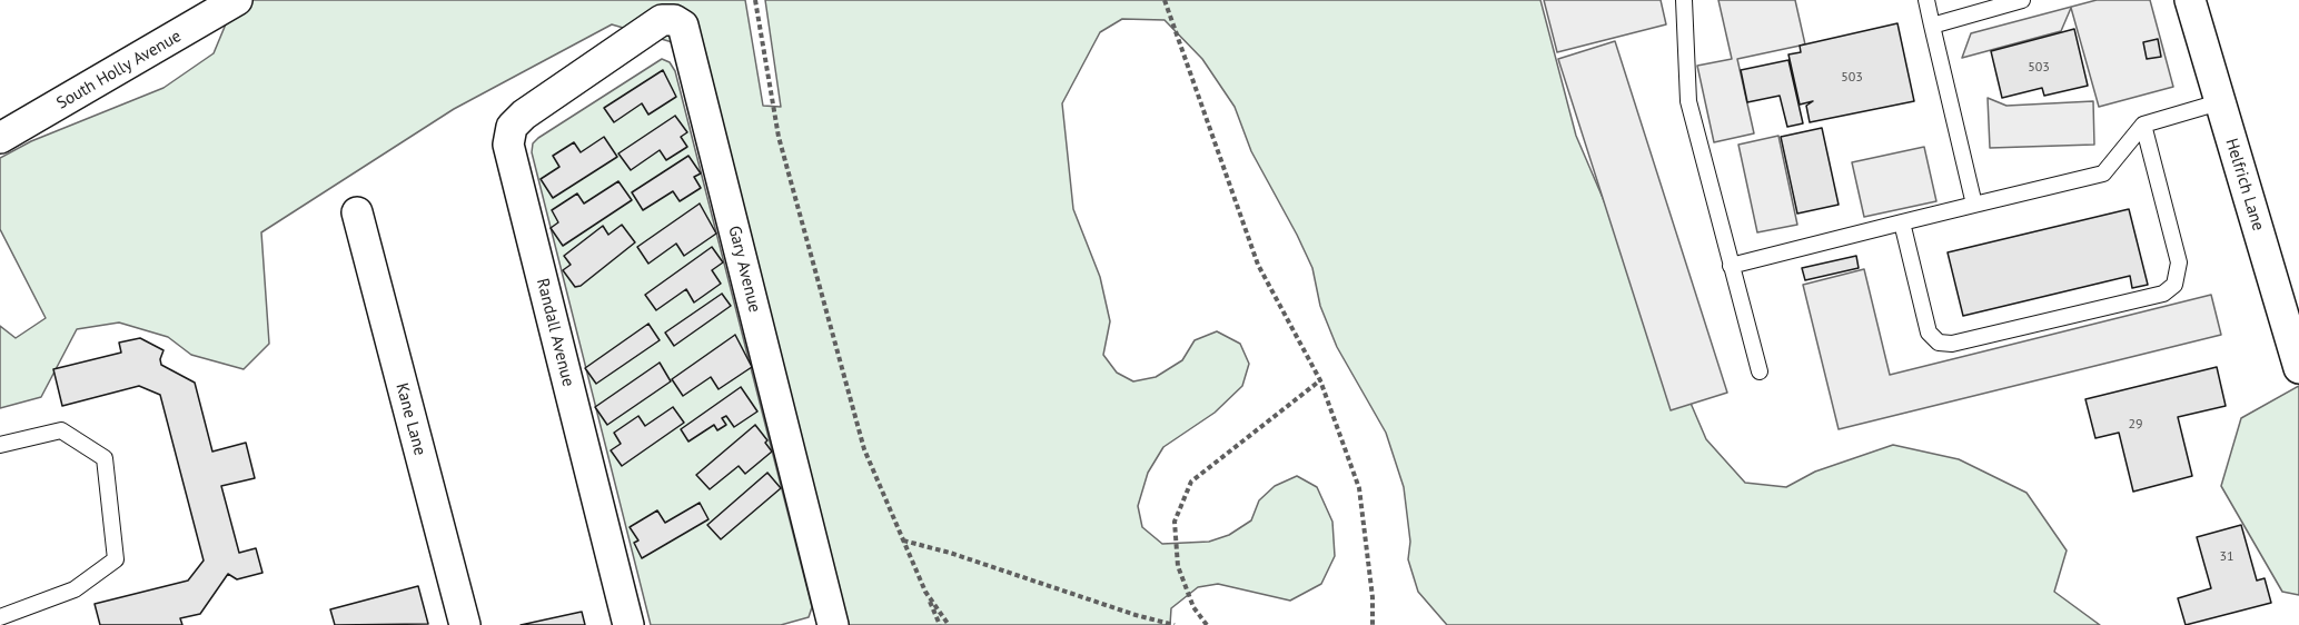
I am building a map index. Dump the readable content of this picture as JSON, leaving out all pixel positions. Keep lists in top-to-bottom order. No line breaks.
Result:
{"streets":{"street":["South Holly Avenue","Helfrich Lane","Gary Avenue","Randall Avenue","Kane Lane"]},"crossings":[["Gary Avenue","Randall Avenue"]],"house_numbers":["503","503","29","31"]}
